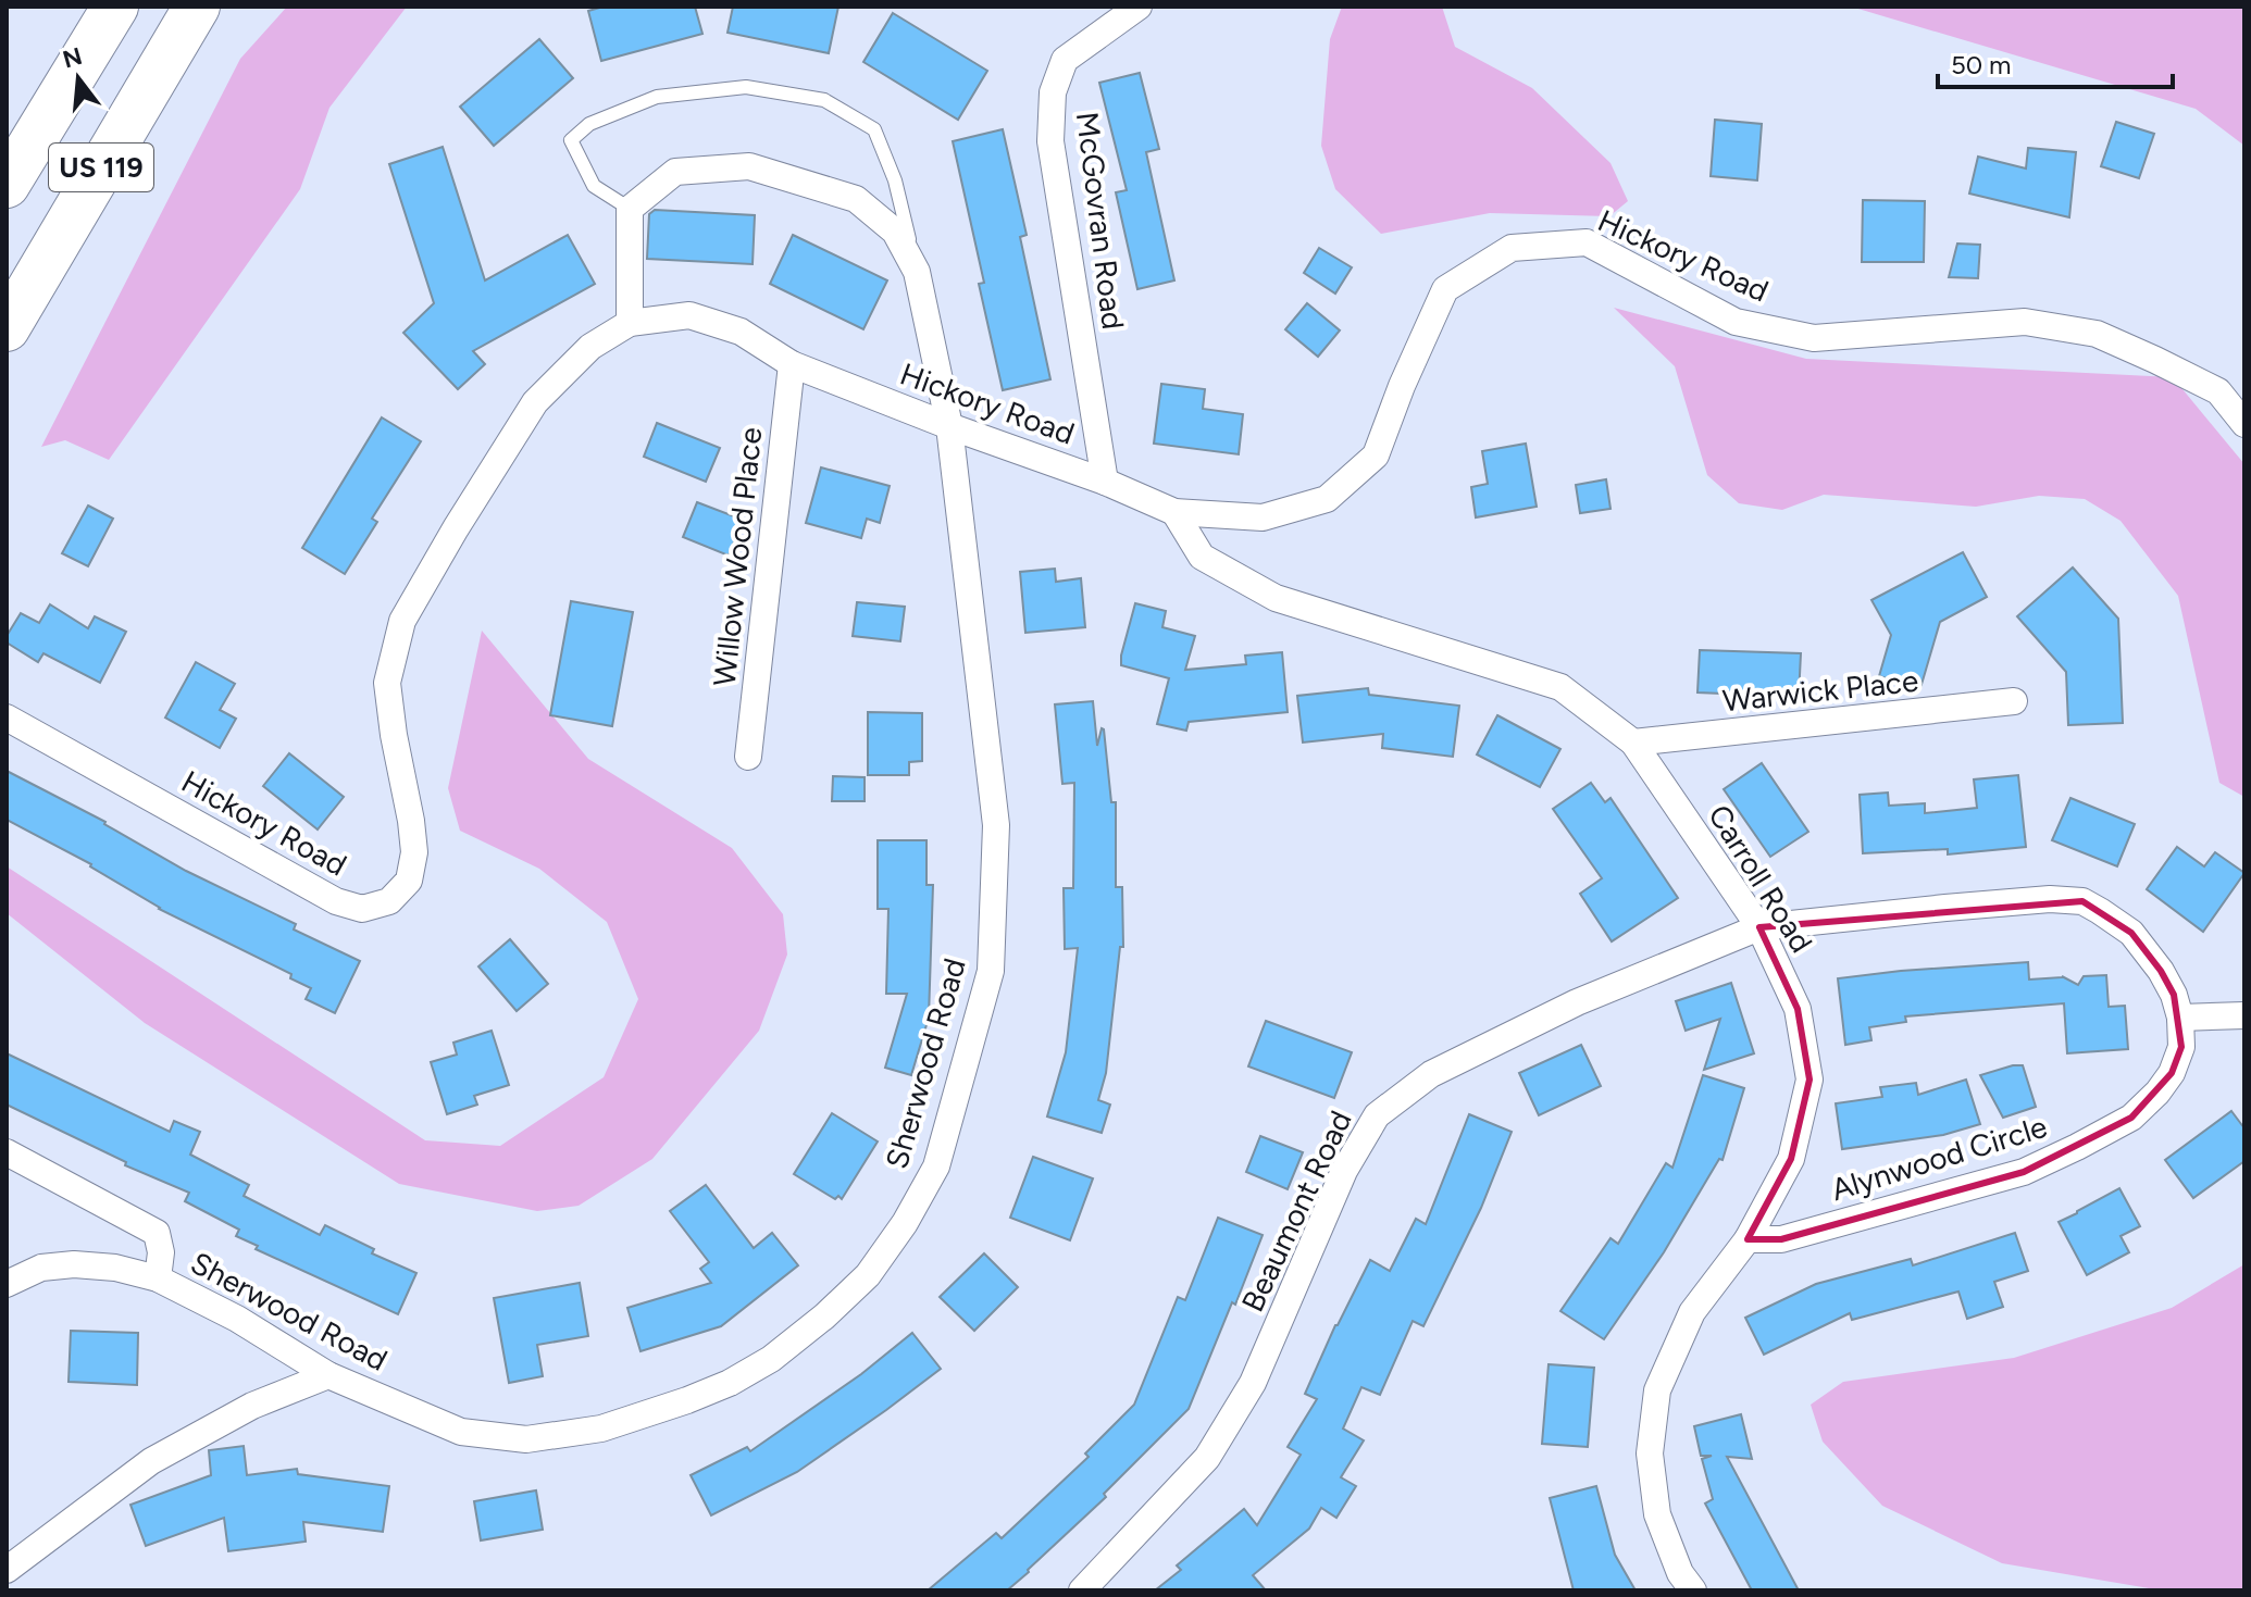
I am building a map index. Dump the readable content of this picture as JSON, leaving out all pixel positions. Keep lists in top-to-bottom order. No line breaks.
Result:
{"streets":{"highway":["US 119"],"street":["McGovran Road","Hickory Road","Willow Wood Place","Warwick Place","Carroll Road","Sherwood Road","Alynwood Circle","Beaumont Road"]},"crossings":[["McGovran Road","Hickory Road"],["Hickory Road","Willow Wood Place"],["Hickory Road","Carroll Road"],["Hickory Road","Sherwood Road"],["Warwick Place","Carroll Road"],["Carroll Road","Alynwood Circle"],["Carroll Road","Beaumont Road"],["Alynwood Circle","Beaumont Road"]],"scale_bar":"50 m","north":"top"}
